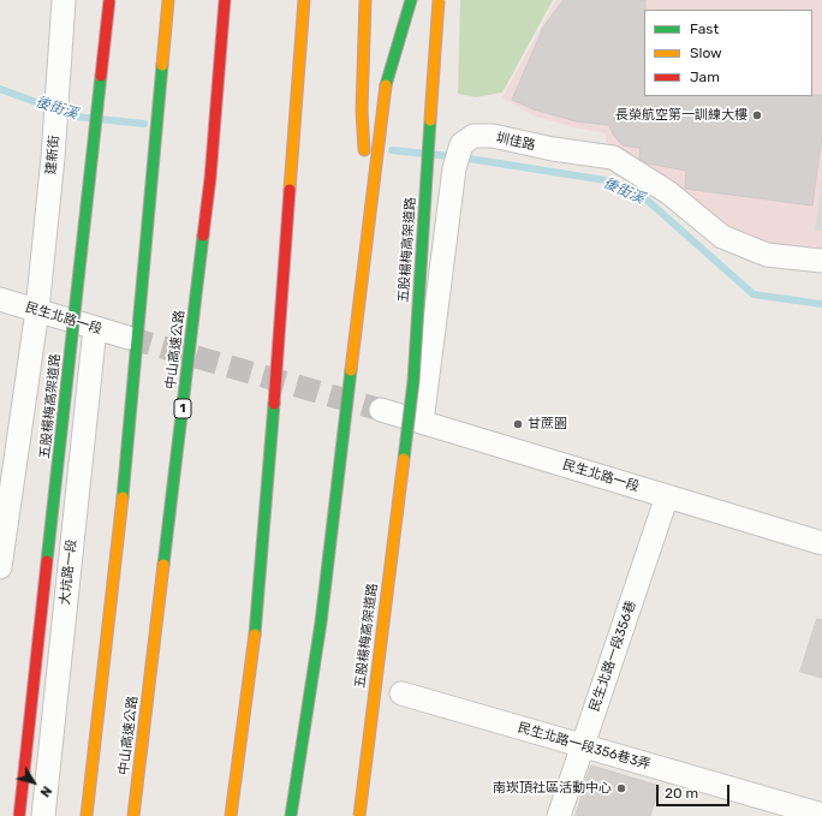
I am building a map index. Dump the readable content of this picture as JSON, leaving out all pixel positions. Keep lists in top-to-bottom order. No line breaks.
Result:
{"streets":{"highway":["五股楊梅高架道路","中山高速公路","1"],"street":["圳佳路","建新街","民生北路一段","大坑路一段","民生北路一段356巷","民生北路一段356巷3弄"]},"crossings":[["圳佳路","民生北路一段"],["建新街","民生北路一段"],["民生北路一段","大坑路一段"],["民生北路一段","民生北路一段356巷"],["民生北路一段356巷","民生北路一段356巷3弄"]],"water":["後街溪"],"places":["長榮航空第一訓練大樓","甘蔗園","南崁頂社區活動中心"],"legend":["Fast","Slow","Jam"],"scale_bar":"20 m","north":"bottom right"}
